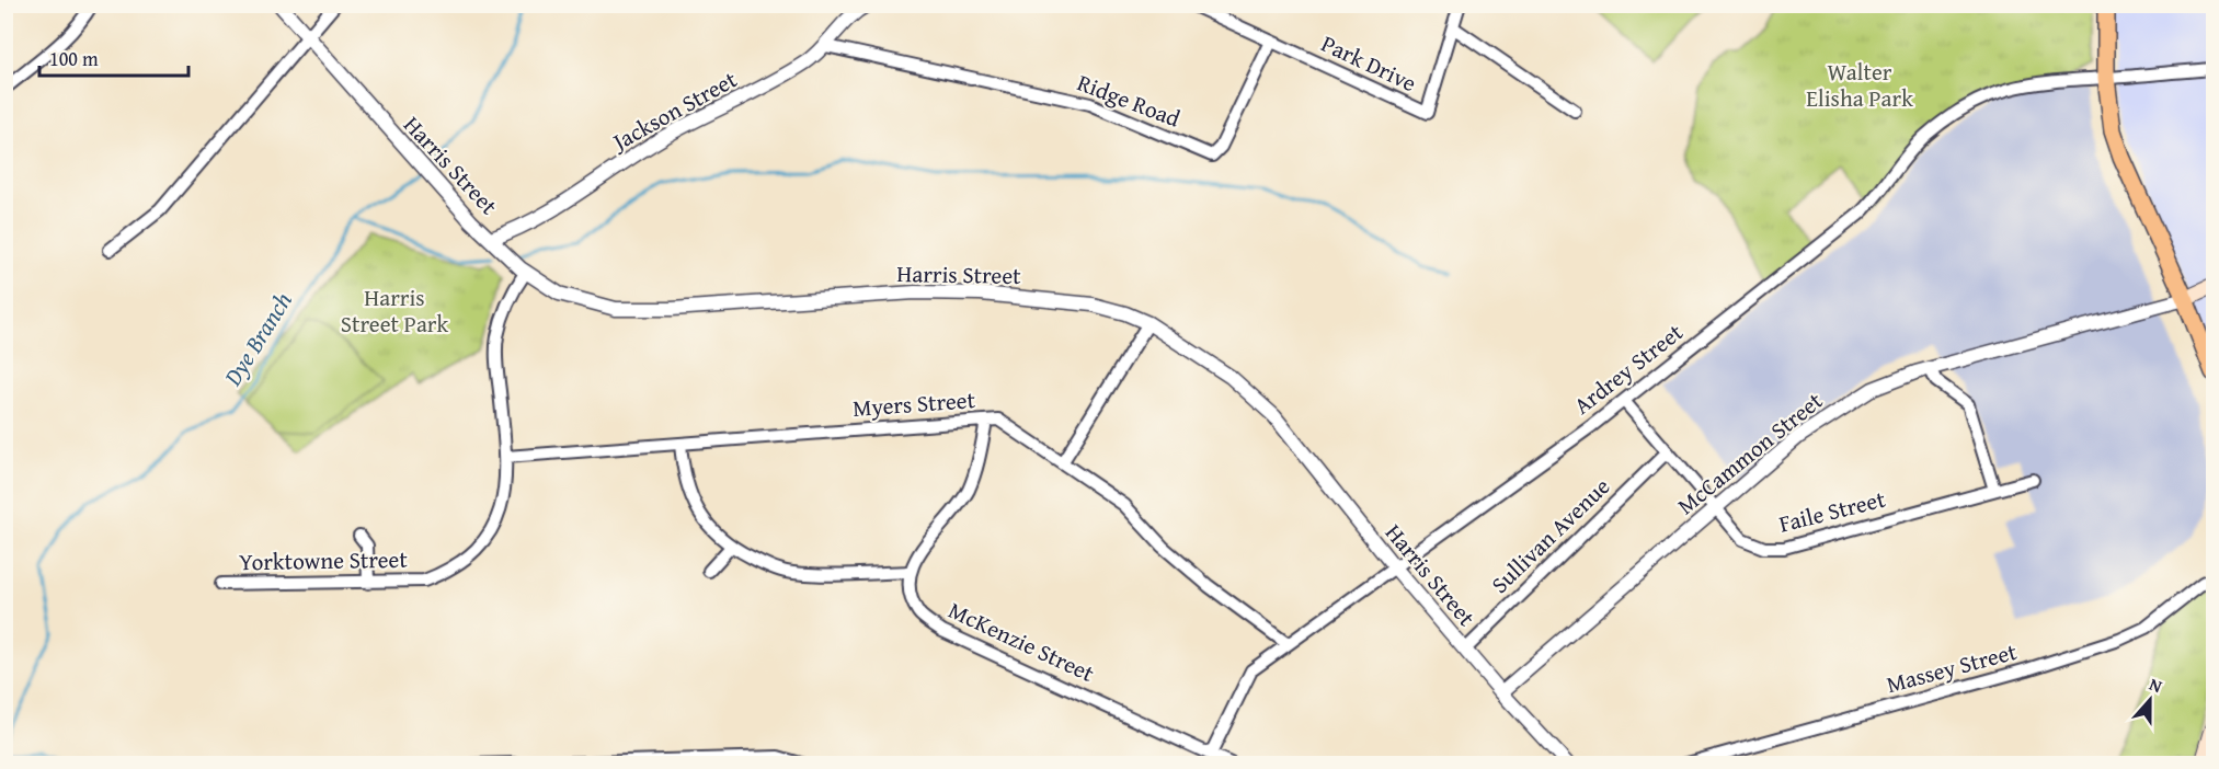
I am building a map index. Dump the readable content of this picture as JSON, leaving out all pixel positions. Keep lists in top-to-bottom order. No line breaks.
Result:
{"streets":{"street":["Park Drive","Ridge Road","Jackson Street","Harris Street","Ardrey Street","Myers Street","McCammon Street","Faile Street","Sullivan Avenue","Yorktowne Street","McKenzie Street","Massey Street"]},"crossings":[["Park Drive","Ridge Road"],["Ridge Road","Jackson Street"],["Jackson Street","Harris Street"],["Harris Street","Ardrey Street"],["Harris Street","McCammon Street"],["Harris Street","Sullivan Avenue"],["Harris Street","Yorktowne Street"],["Ardrey Street","Myers Street"],["Ardrey Street","Faile Street"],["Ardrey Street","McKenzie Street"],["Myers Street","Yorktowne Street"],["McCammon Street","Faile Street"],["Faile Street","Sullivan Avenue"]],"water":["Dye Branch"],"parks":["Walter Elisha Park","Harris Street Park"],"scale_bar":"100 m","north":"top"}
